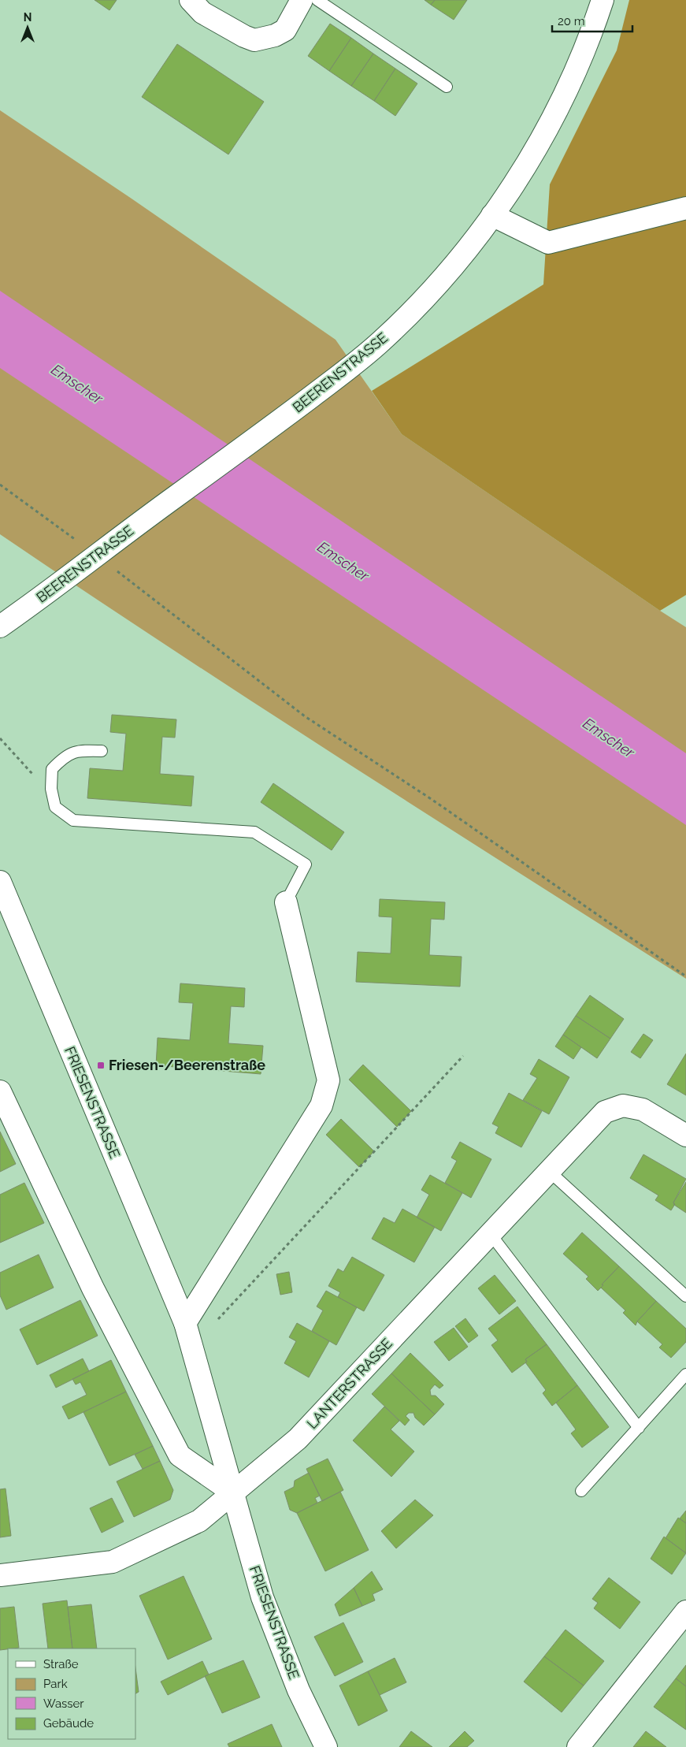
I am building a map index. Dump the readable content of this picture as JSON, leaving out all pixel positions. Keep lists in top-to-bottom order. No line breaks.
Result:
{"streets":{"street":["BEERENSTRASSE","FRIESENSTRASSE","LANTERSTRASSE"]},"crossings":[["FRIESENSTRASSE","LANTERSTRASSE"]],"water":["Emscher"],"places":{"transit":["Friesen-/Beerenstraße"]},"legend":["Straße","Park","Wasser","Gebäude"],"scale_bar":"20 m","north":"top"}
